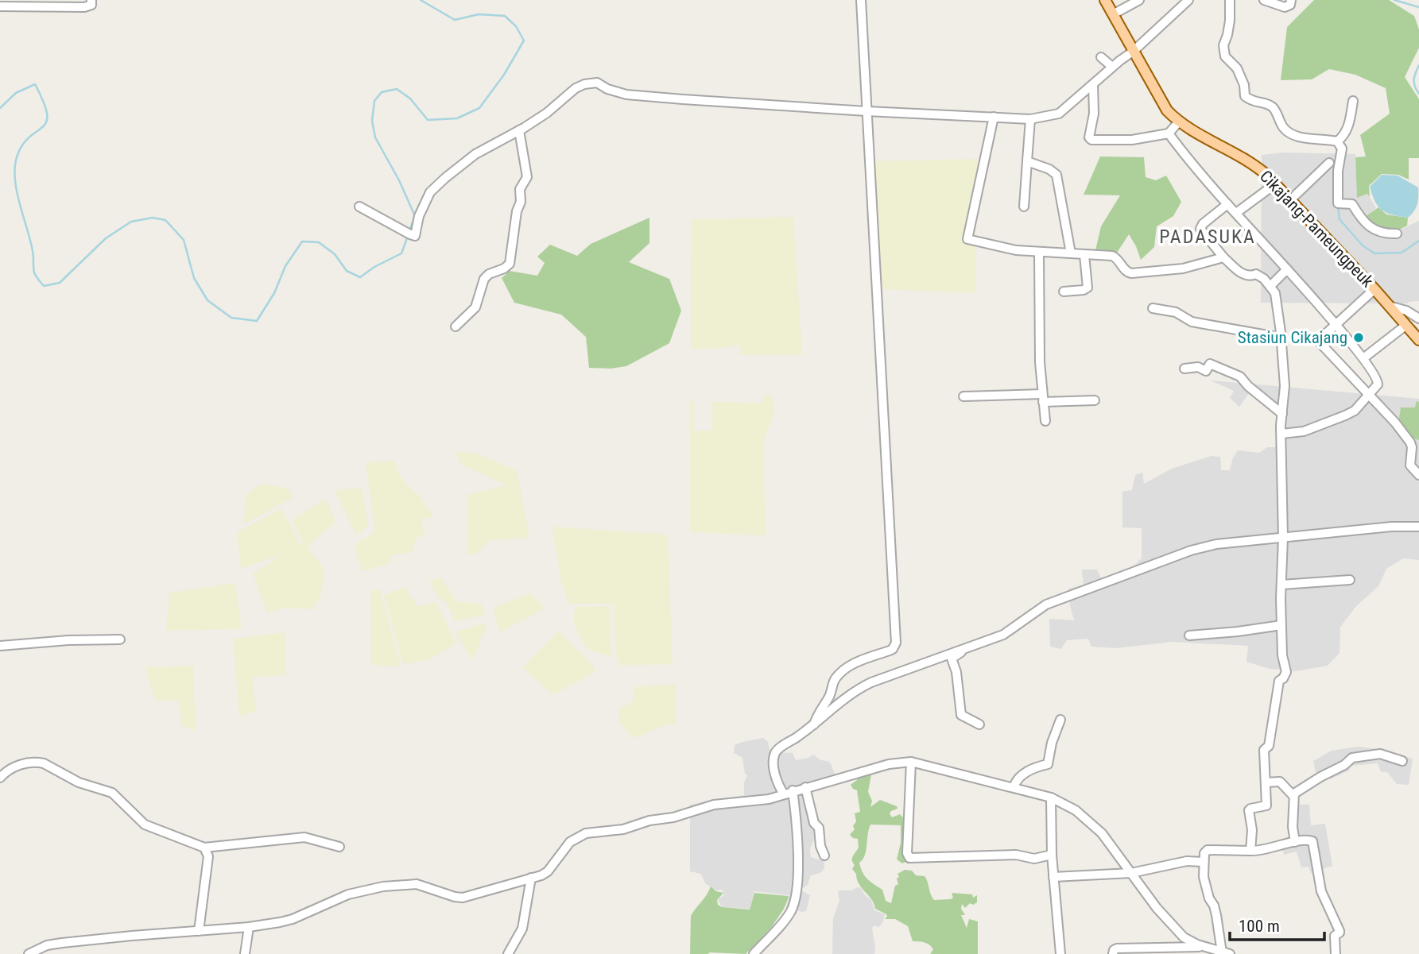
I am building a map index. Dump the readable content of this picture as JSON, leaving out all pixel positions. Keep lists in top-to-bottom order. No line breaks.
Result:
{"streets":{"main road":["Cikajang-Pameungpeuk"]},"districts":["PADASUKA"],"places":["Stasiun Cikajang"],"scale_bar":"100 m"}
